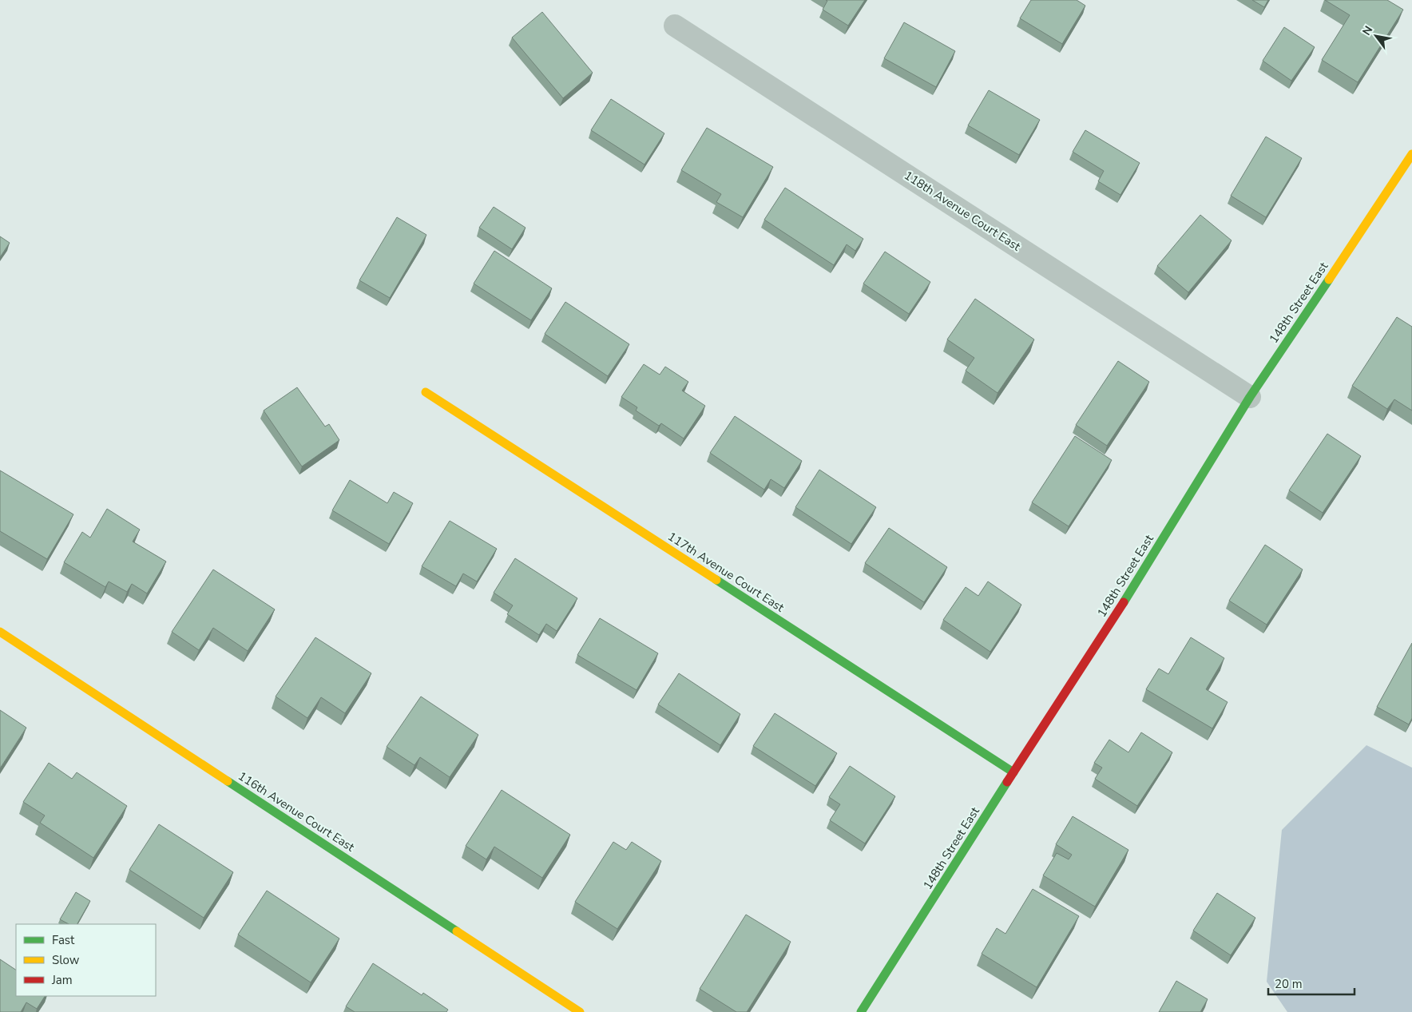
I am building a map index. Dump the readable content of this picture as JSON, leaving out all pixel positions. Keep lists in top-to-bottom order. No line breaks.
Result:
{"streets":{"street":["118th Avenue Court East","148th Street East","117th Avenue Court East","116th Avenue Court East"]},"crossings":[["118th Avenue Court East","148th Street East"],["148th Street East","117th Avenue Court East"]],"legend":["Fast","Slow","Jam"],"scale_bar":"20 m","north":"top left"}
